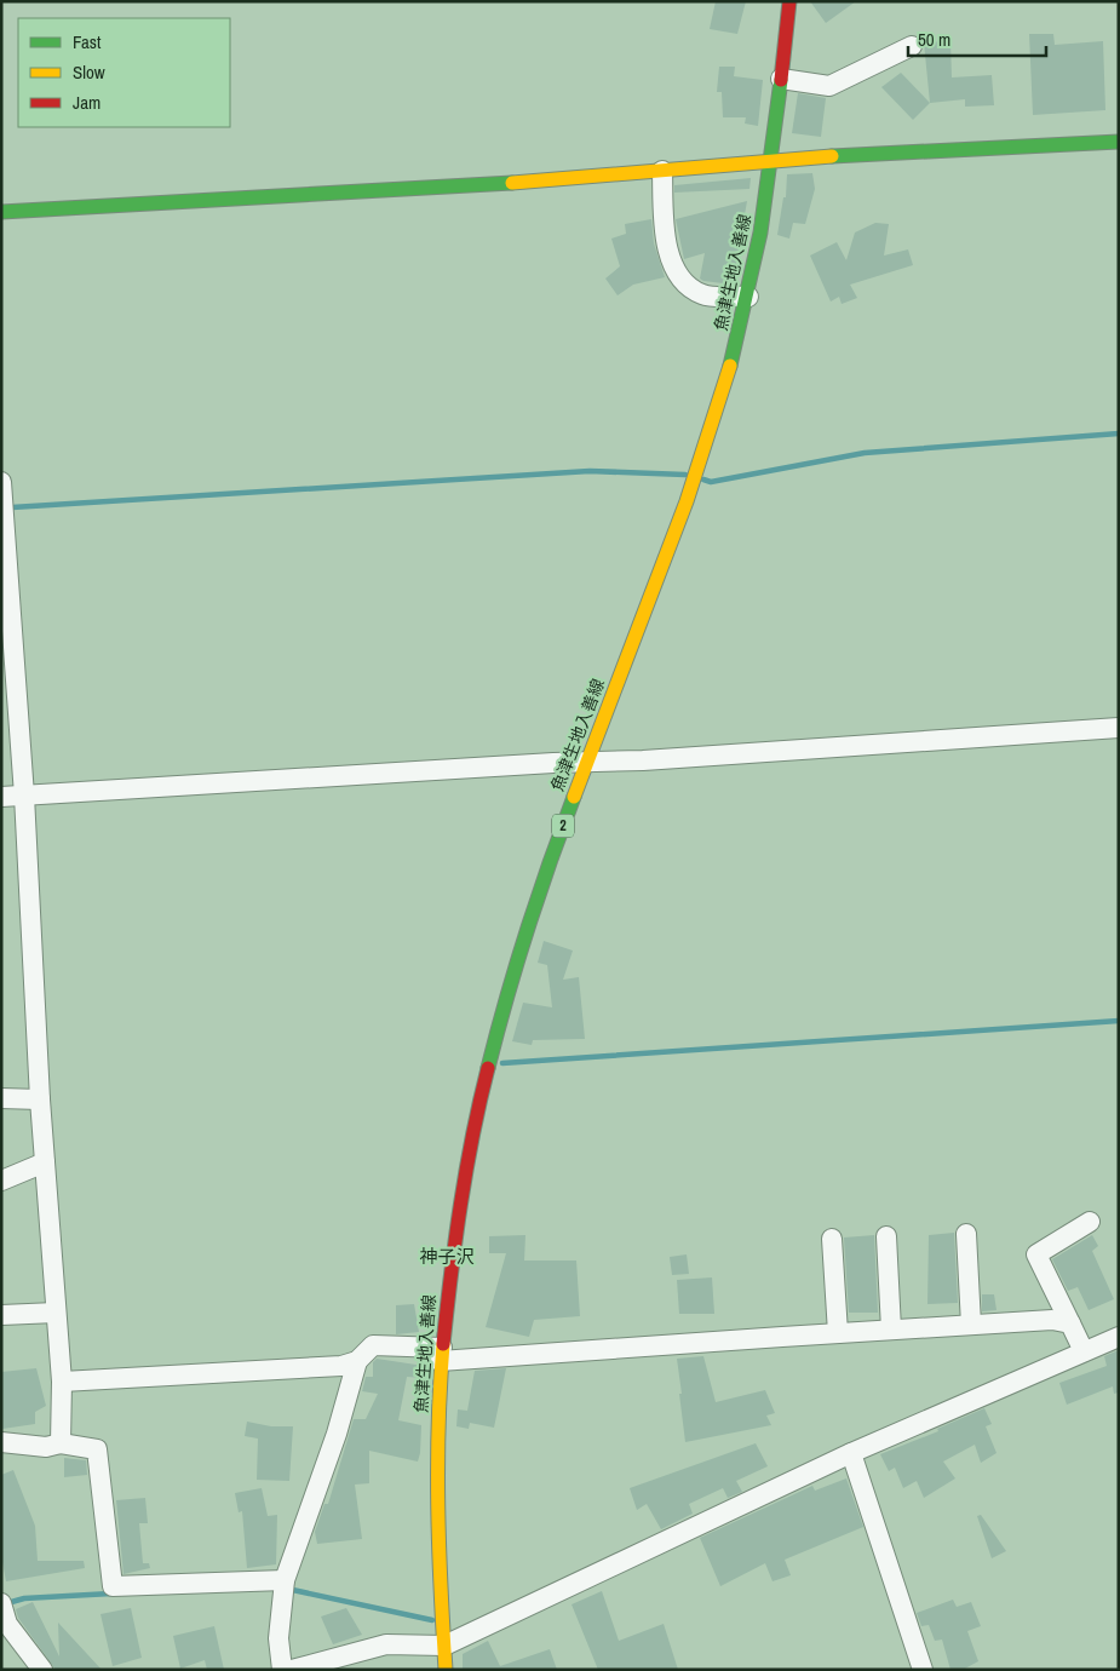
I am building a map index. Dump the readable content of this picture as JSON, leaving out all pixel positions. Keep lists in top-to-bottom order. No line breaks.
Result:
{"streets":{"main road":["魚津生地入善線","2"]},"districts":["神子沢"],"legend":["Fast","Slow","Jam"],"scale_bar":"50 m"}
